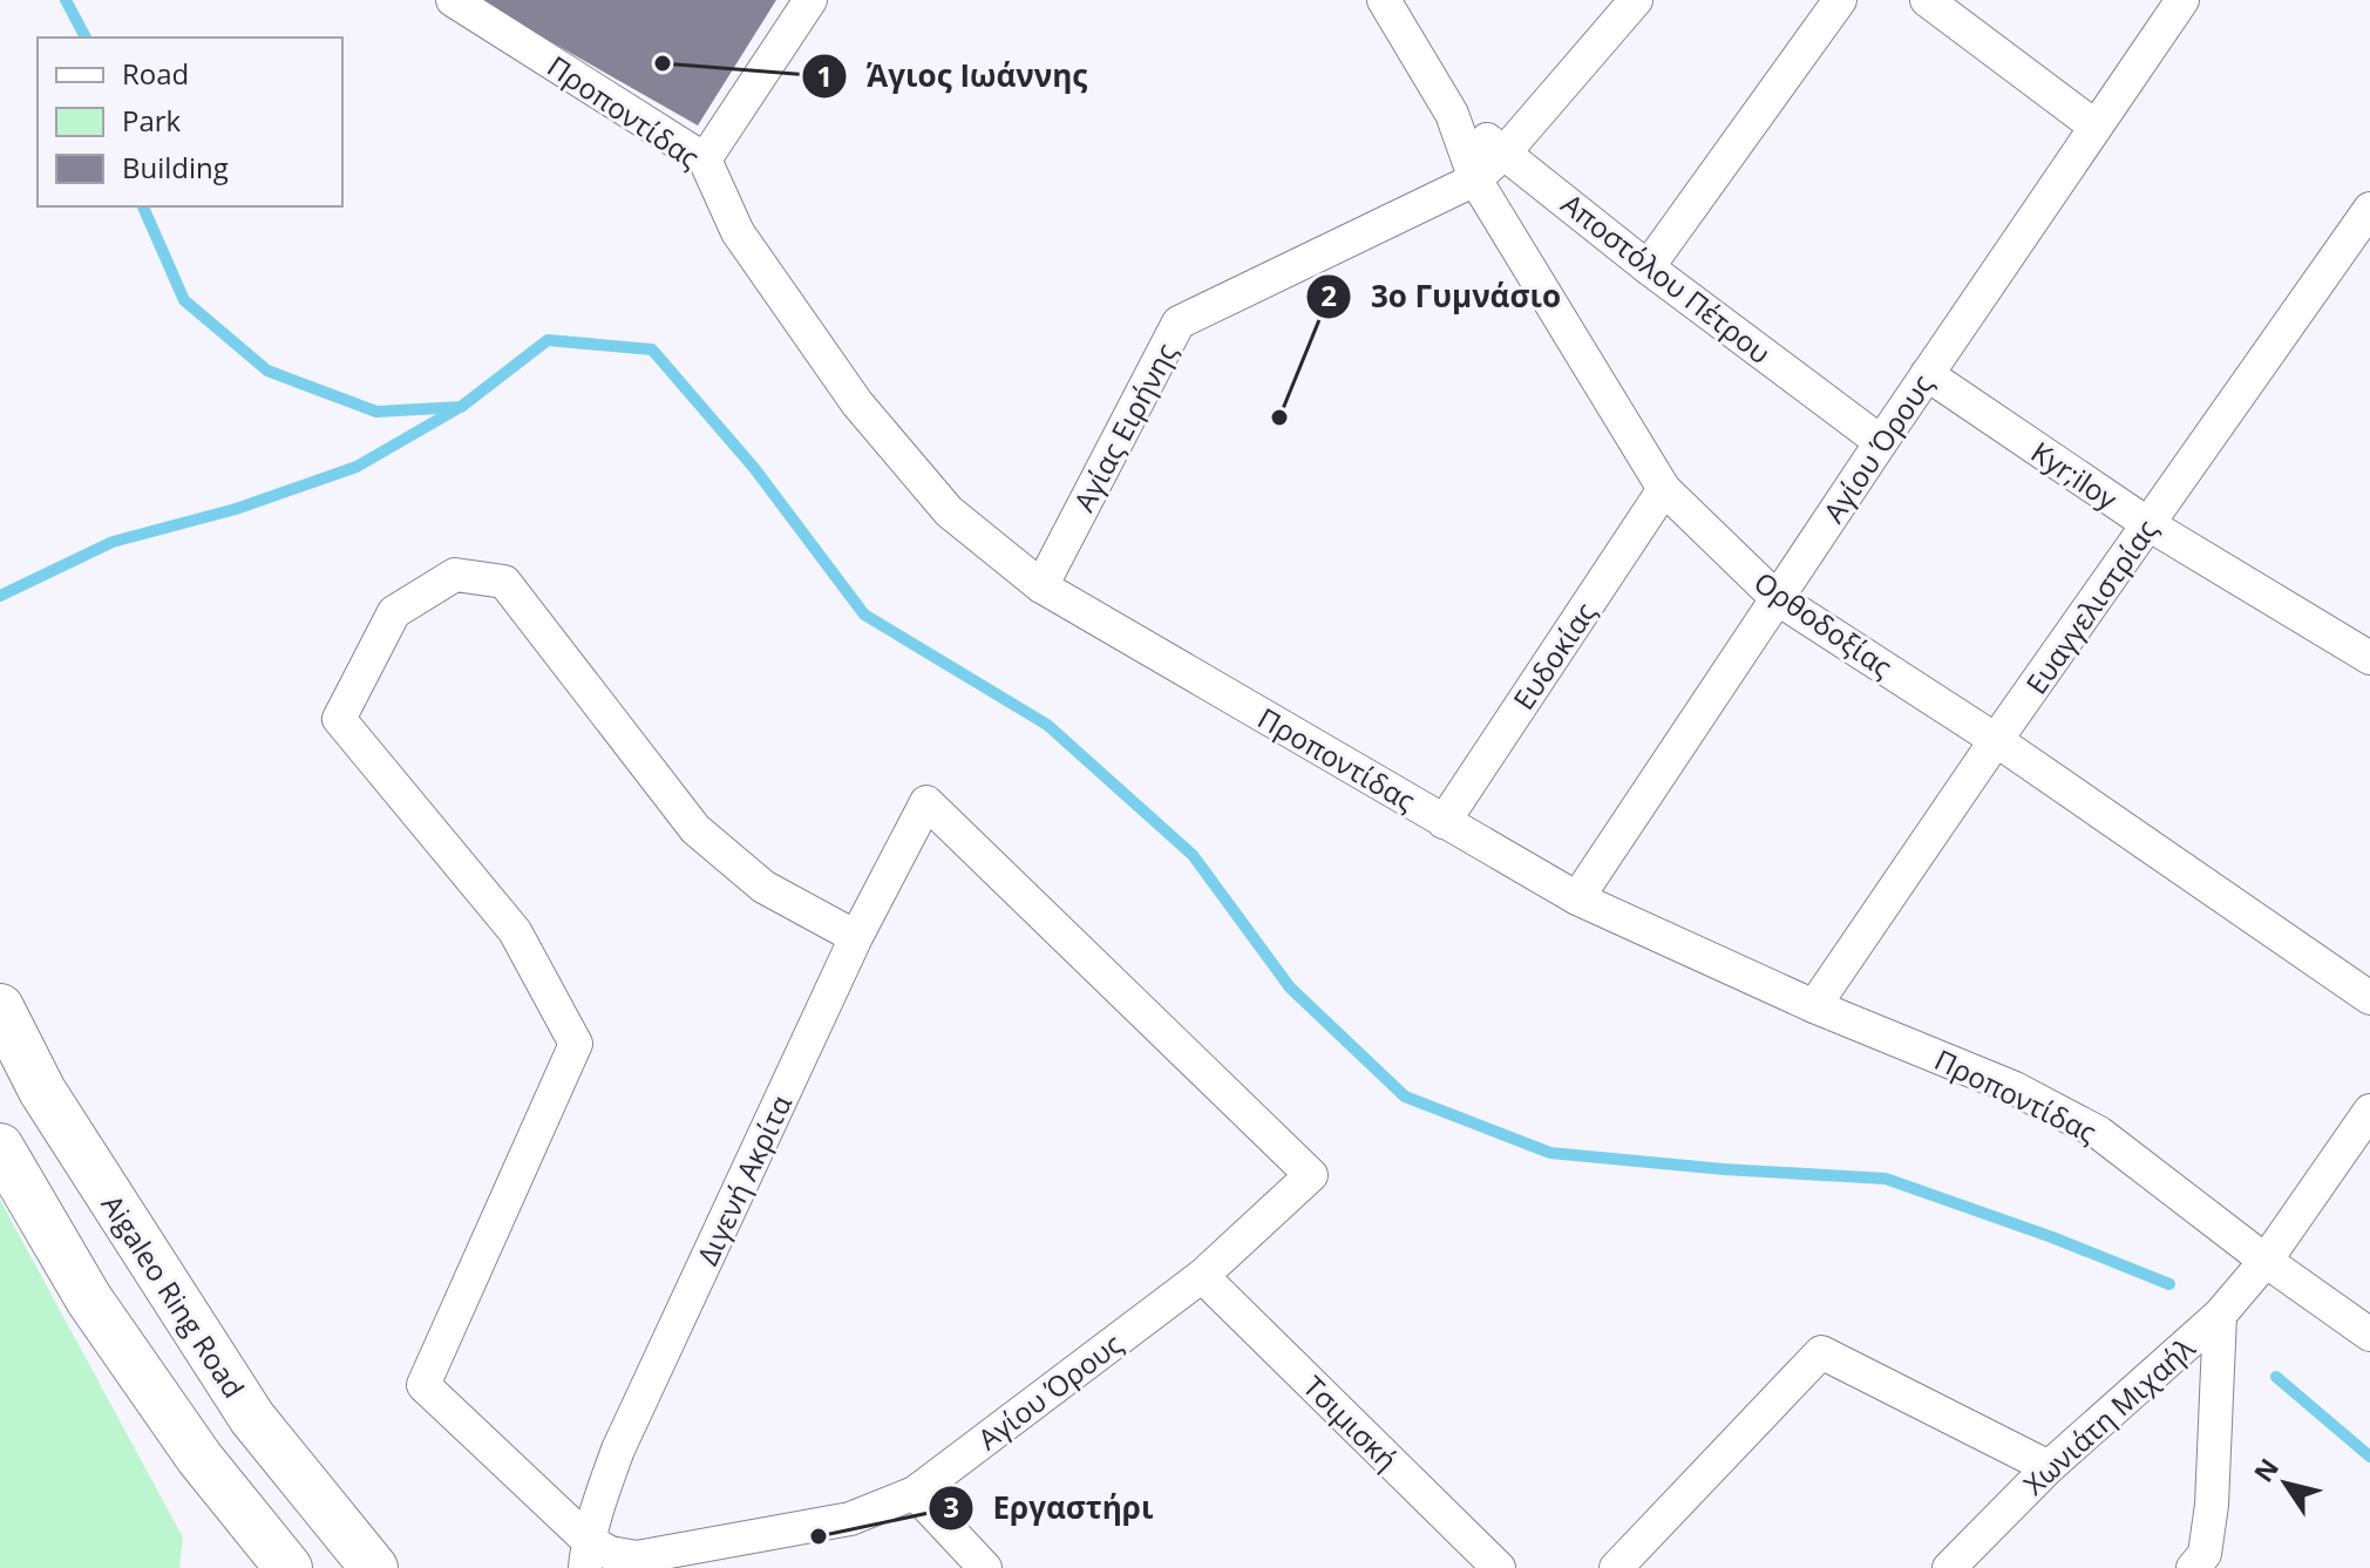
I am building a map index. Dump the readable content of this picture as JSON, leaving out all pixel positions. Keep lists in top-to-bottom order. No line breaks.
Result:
{"streets":{"main road":["Aigaleo Ring Road"],"street":["Προποντίδας","Αποστόλου Πέτρου","Αγίας Ειρήνης","Αγίου Όρους","Kyr;iloy","Ευαγγελιστρίας","Ορθοδοξίας","Ευδοκίας","Διγενή Ακρίτα","Χωνιάτη Μιχαήλ","Τσιμισκή"]},"crossings":[["Προποντίδας","Αγίας Ειρήνης"],["Προποντίδας","Αγίου Όρους"],["Προποντίδας","Ευαγγελιστρίας"],["Προποντίδας","Ευδοκίας"],["Προποντίδας","Χωνιάτη Μιχαήλ"],["Αποστόλου Πέτρου","Αγίας Ειρήνης"],["Αποστόλου Πέτρου","Αγίου Όρους"],["Αποστόλου Πέτρου","Ορθοδοξίας"],["Αγίας Ειρήνης","Ορθοδοξίας"],["Αγίου Όρους","Kyr;iloy"],["Αγίου Όρους","Ορθοδοξίας"],["Αγίου Όρους","Διγενή Ακρίτα"],["Αγίου Όρους","Τσιμισκή"],["Kyr;iloy","Ευαγγελιστρίας"],["Ευαγγελιστρίας","Ορθοδοξίας"],["Ορθοδοξίας","Ευδοκίας"]],"places":["Άγιος Ιωάννης","3ο Γυμνάσιο","Εργαστήρι"],"legend":["Road","Park","Building"],"north":"top left"}
